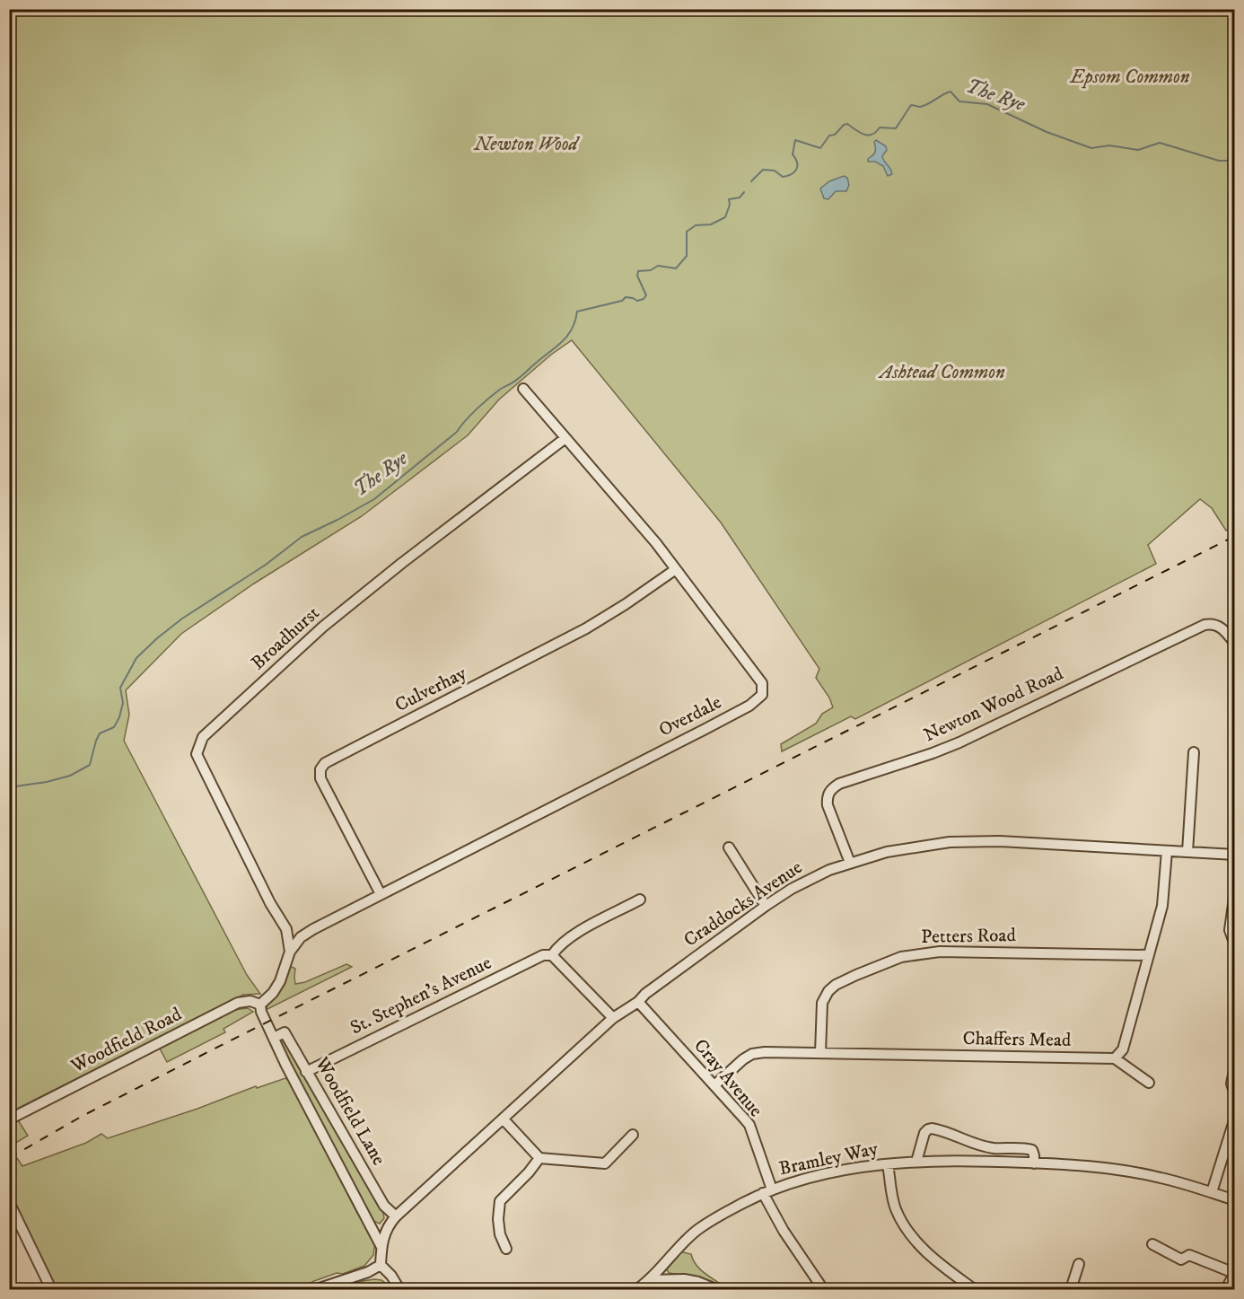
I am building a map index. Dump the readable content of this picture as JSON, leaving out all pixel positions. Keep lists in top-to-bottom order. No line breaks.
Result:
{"streets":{"street":["Broadhurst","Culverhay","Newton Wood Road","Overdale","Craddocks Avenue","Petters Road","St. Stephen's Avenue","Chaffers Mead","Woodfield Road","Cray Avenue","Woodfield Lane","Bramley Way"]},"crossings":[["Broadhurst","Overdale"],["Broadhurst","Woodfield Road"],["Broadhurst","Woodfield Lane"],["Culverhay","Overdale"],["Newton Wood Road","Craddocks Avenue"],["Craddocks Avenue","Cray Avenue"],["Craddocks Avenue","Woodfield Lane"],["Petters Road","Chaffers Mead"],["St. Stephen's Avenue","Woodfield Lane"],["Chaffers Mead","Cray Avenue"],["Woodfield Road","Woodfield Lane"],["Cray Avenue","Bramley Way"]],"water":["The Rye"],"parks":["Epsom Common","Newton Wood","Ashtead Common"]}
